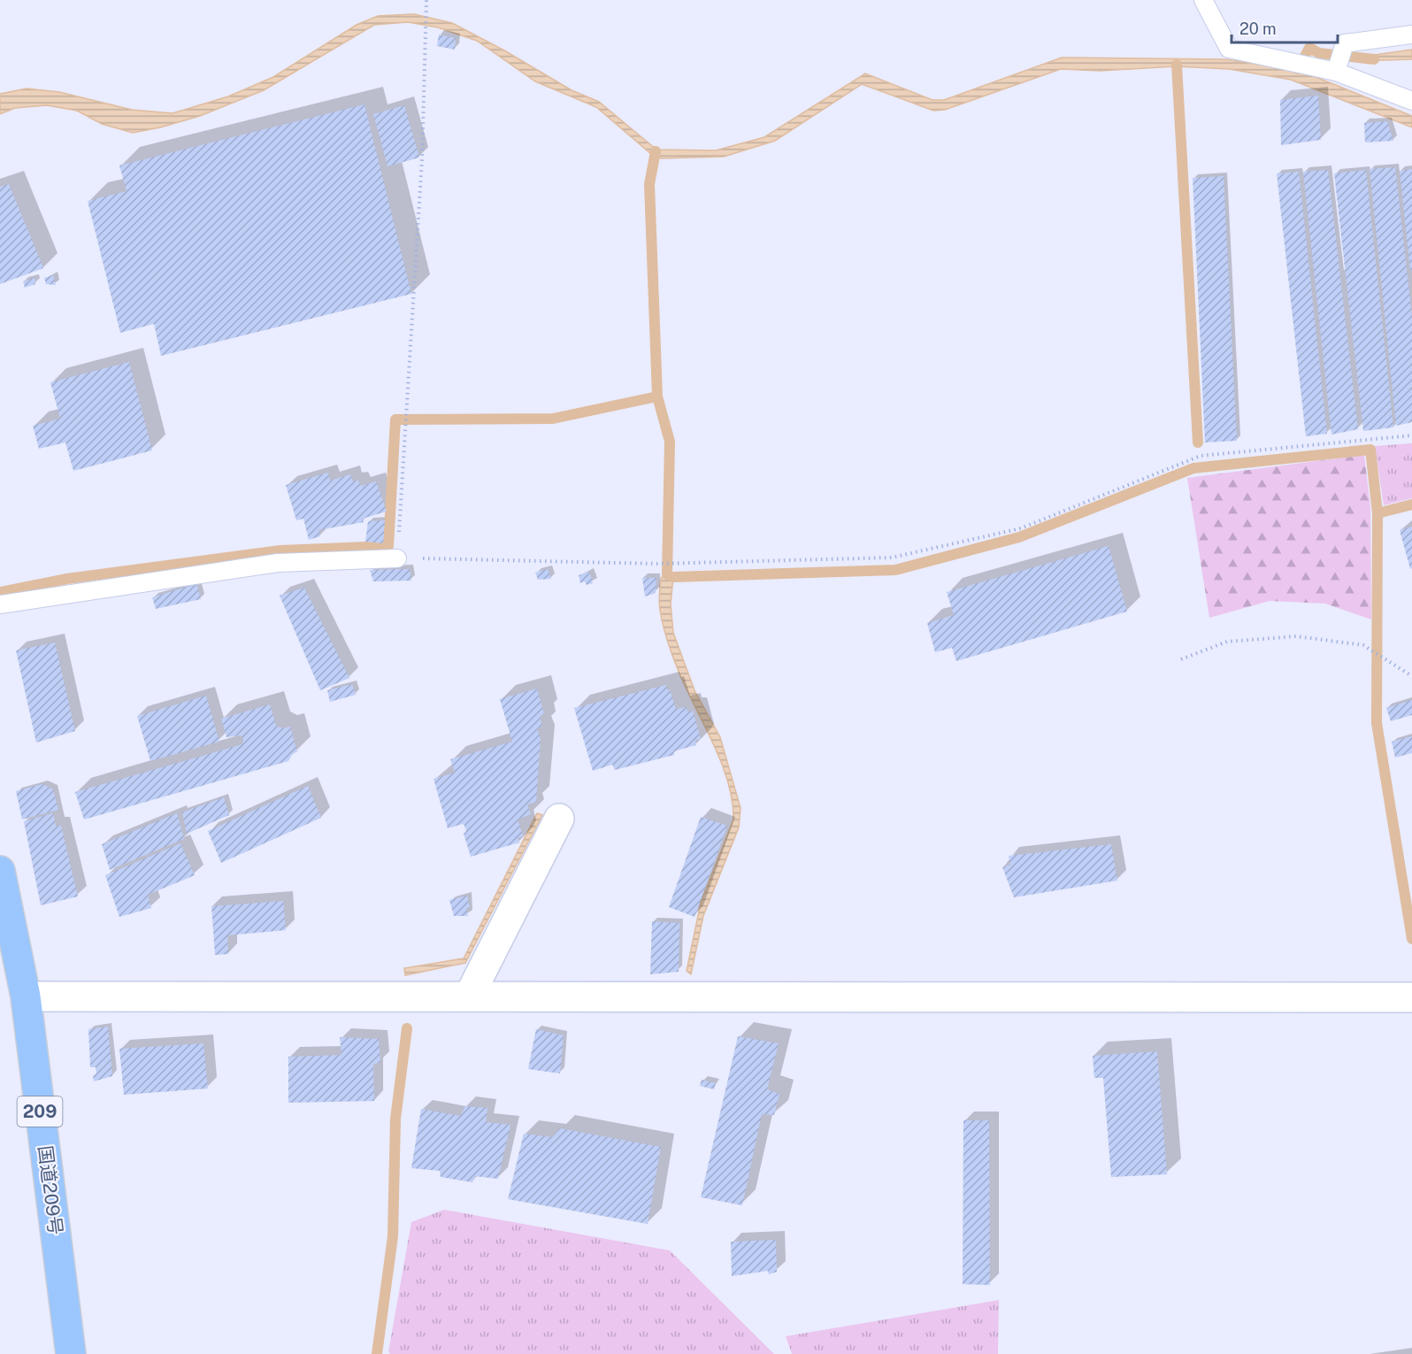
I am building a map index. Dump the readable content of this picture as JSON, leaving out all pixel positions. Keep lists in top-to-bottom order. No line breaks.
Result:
{"streets":{"highway":["209","国道209号"]},"scale_bar":"20 m"}
